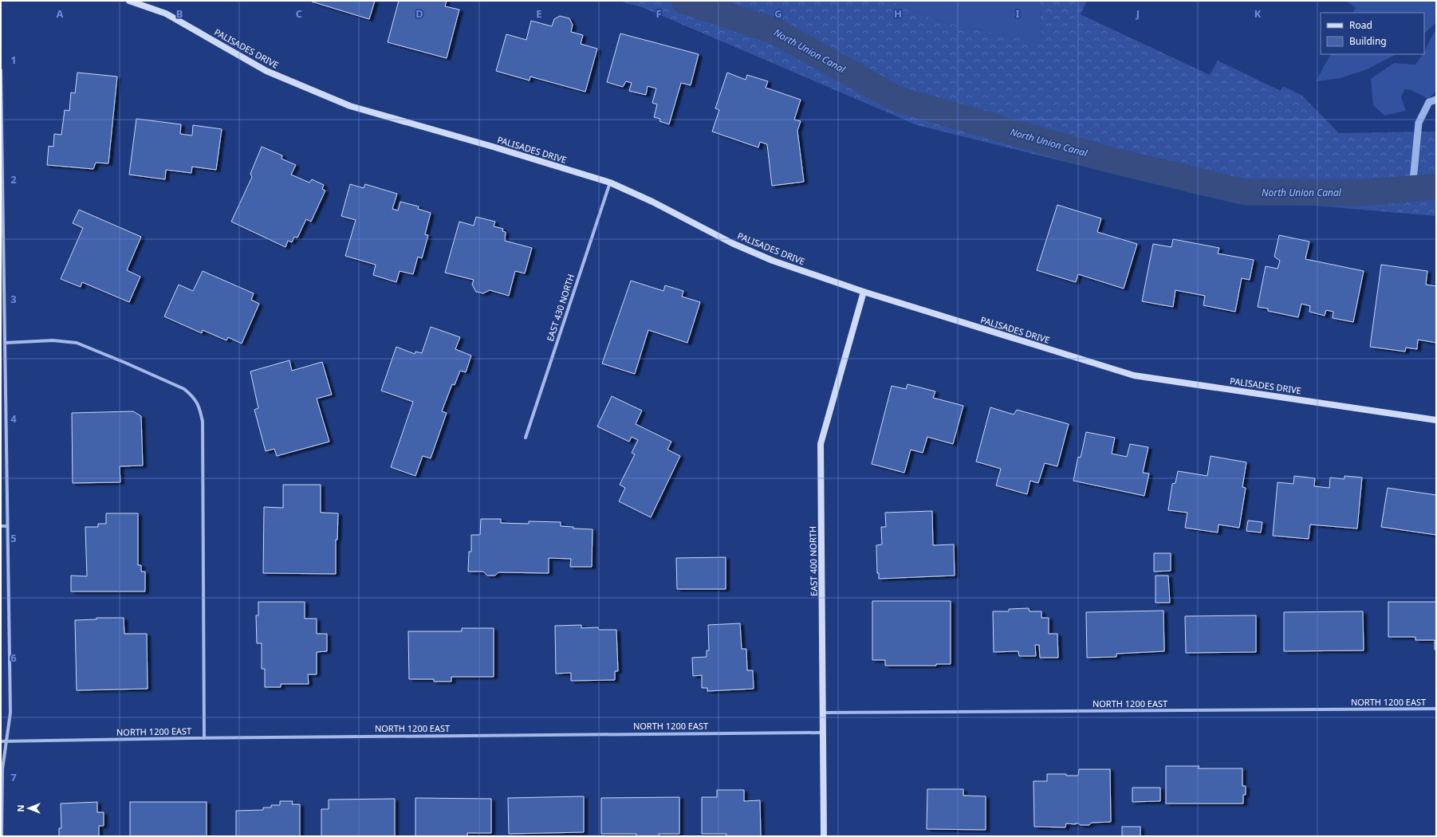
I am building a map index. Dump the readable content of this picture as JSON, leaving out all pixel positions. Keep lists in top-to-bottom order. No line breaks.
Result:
{"streets":{"street":["PALISADES DRIVE","EAST 430 NORTH","EAST 400 NORTH","NORTH 1200 EAST"]},"crossings":[["PALISADES DRIVE","EAST 430 NORTH"],["PALISADES DRIVE","EAST 400 NORTH"],["EAST 400 NORTH","NORTH 1200 EAST"]],"water":["North Union Canal"],"legend":["Road","Building"],"north":"left","grid":{"columns":["A","B","C","D","E","F","G","H","I","J","K"],"rows":["1","2","3","4","5","6","7"]}}
